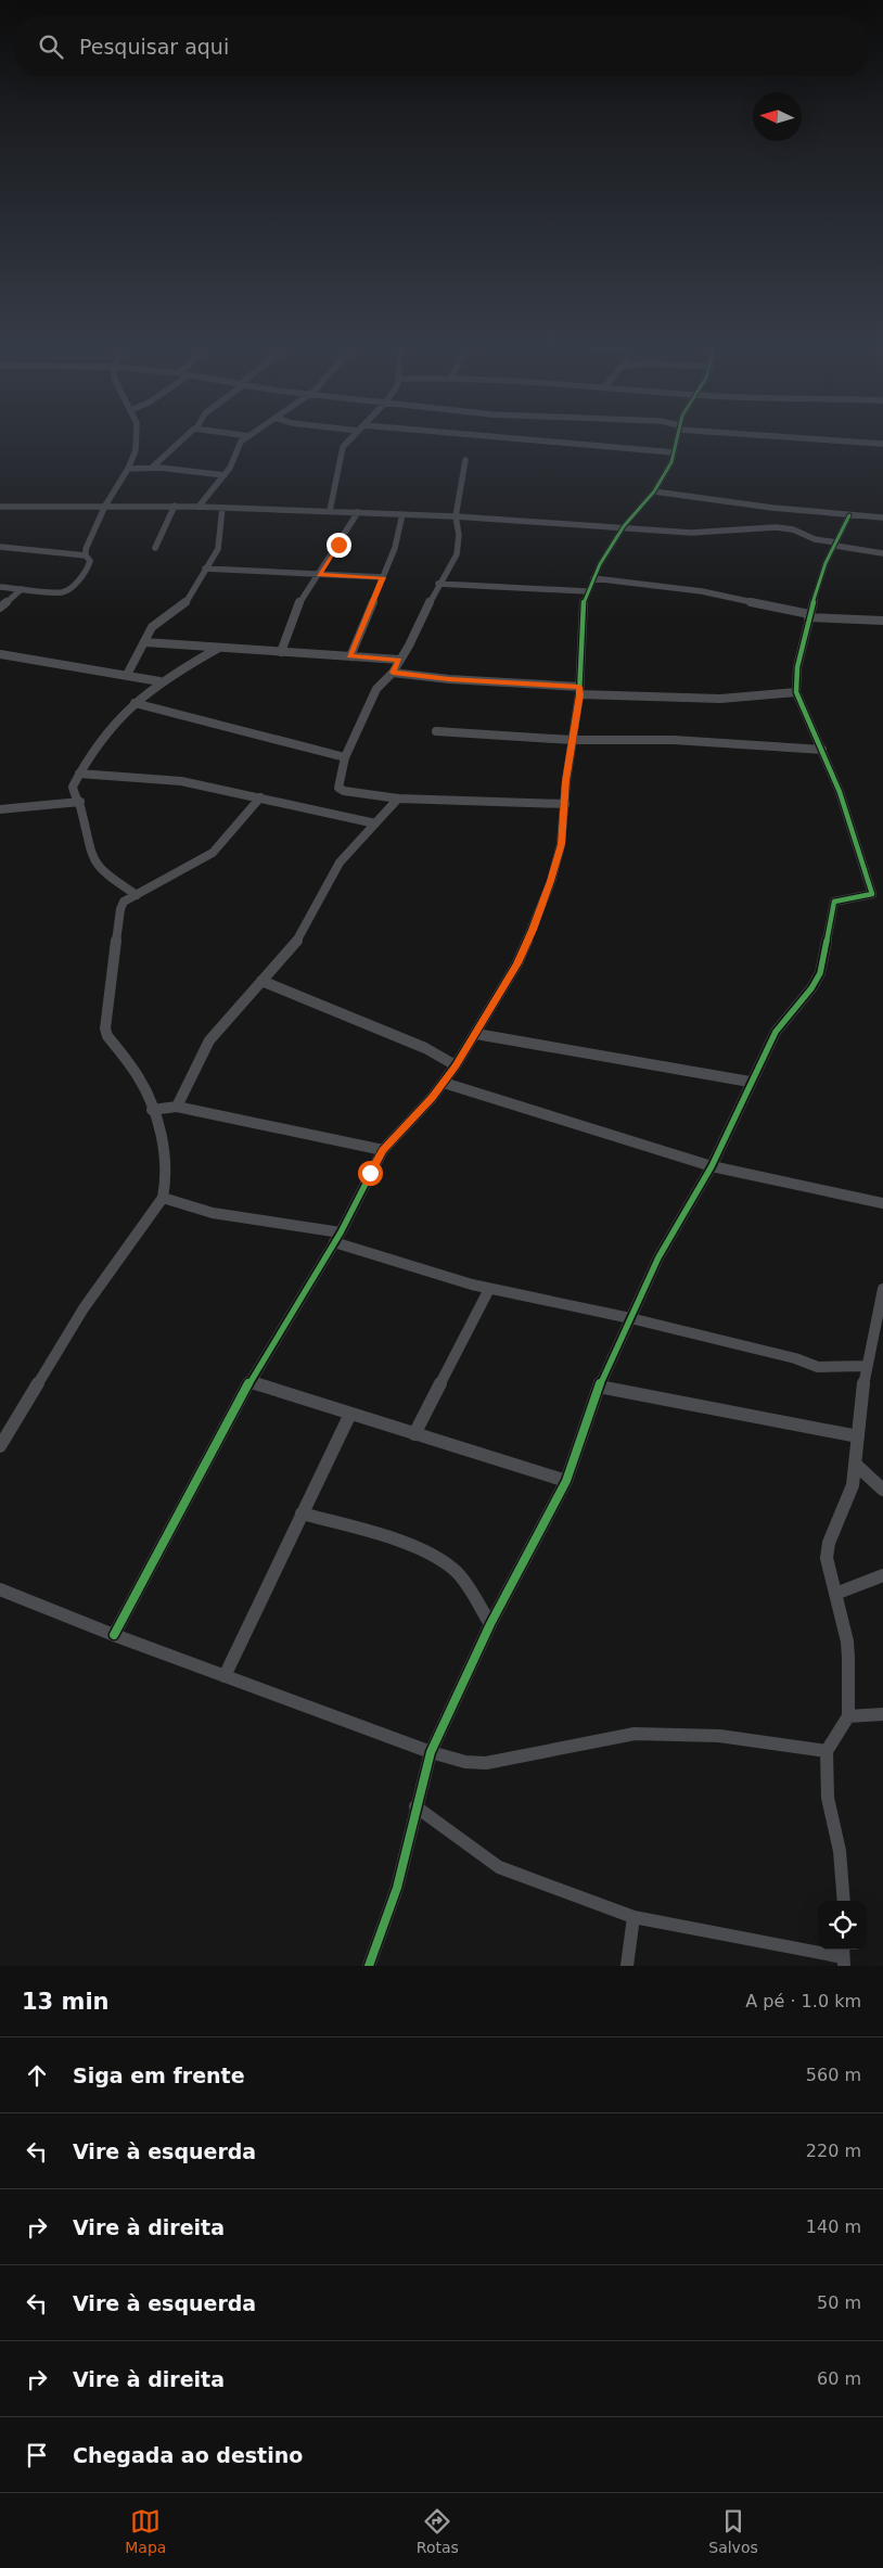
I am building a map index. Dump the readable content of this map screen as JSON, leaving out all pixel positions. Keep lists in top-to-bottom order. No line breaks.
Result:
{"north":"left","page":{"search":"Pesquisar aqui","heading":["13 min","A pé · 1.0 km"],"list":[["Siga em frente","560 m"],["Vire à esquerda","220 m"],["Vire à direita","140 m"],["Vire à esquerda","50 m"],["Vire à direita","60 m"],"Chegada ao destino"],"nav":["Mapa","Rotas","Salvos"]}}
